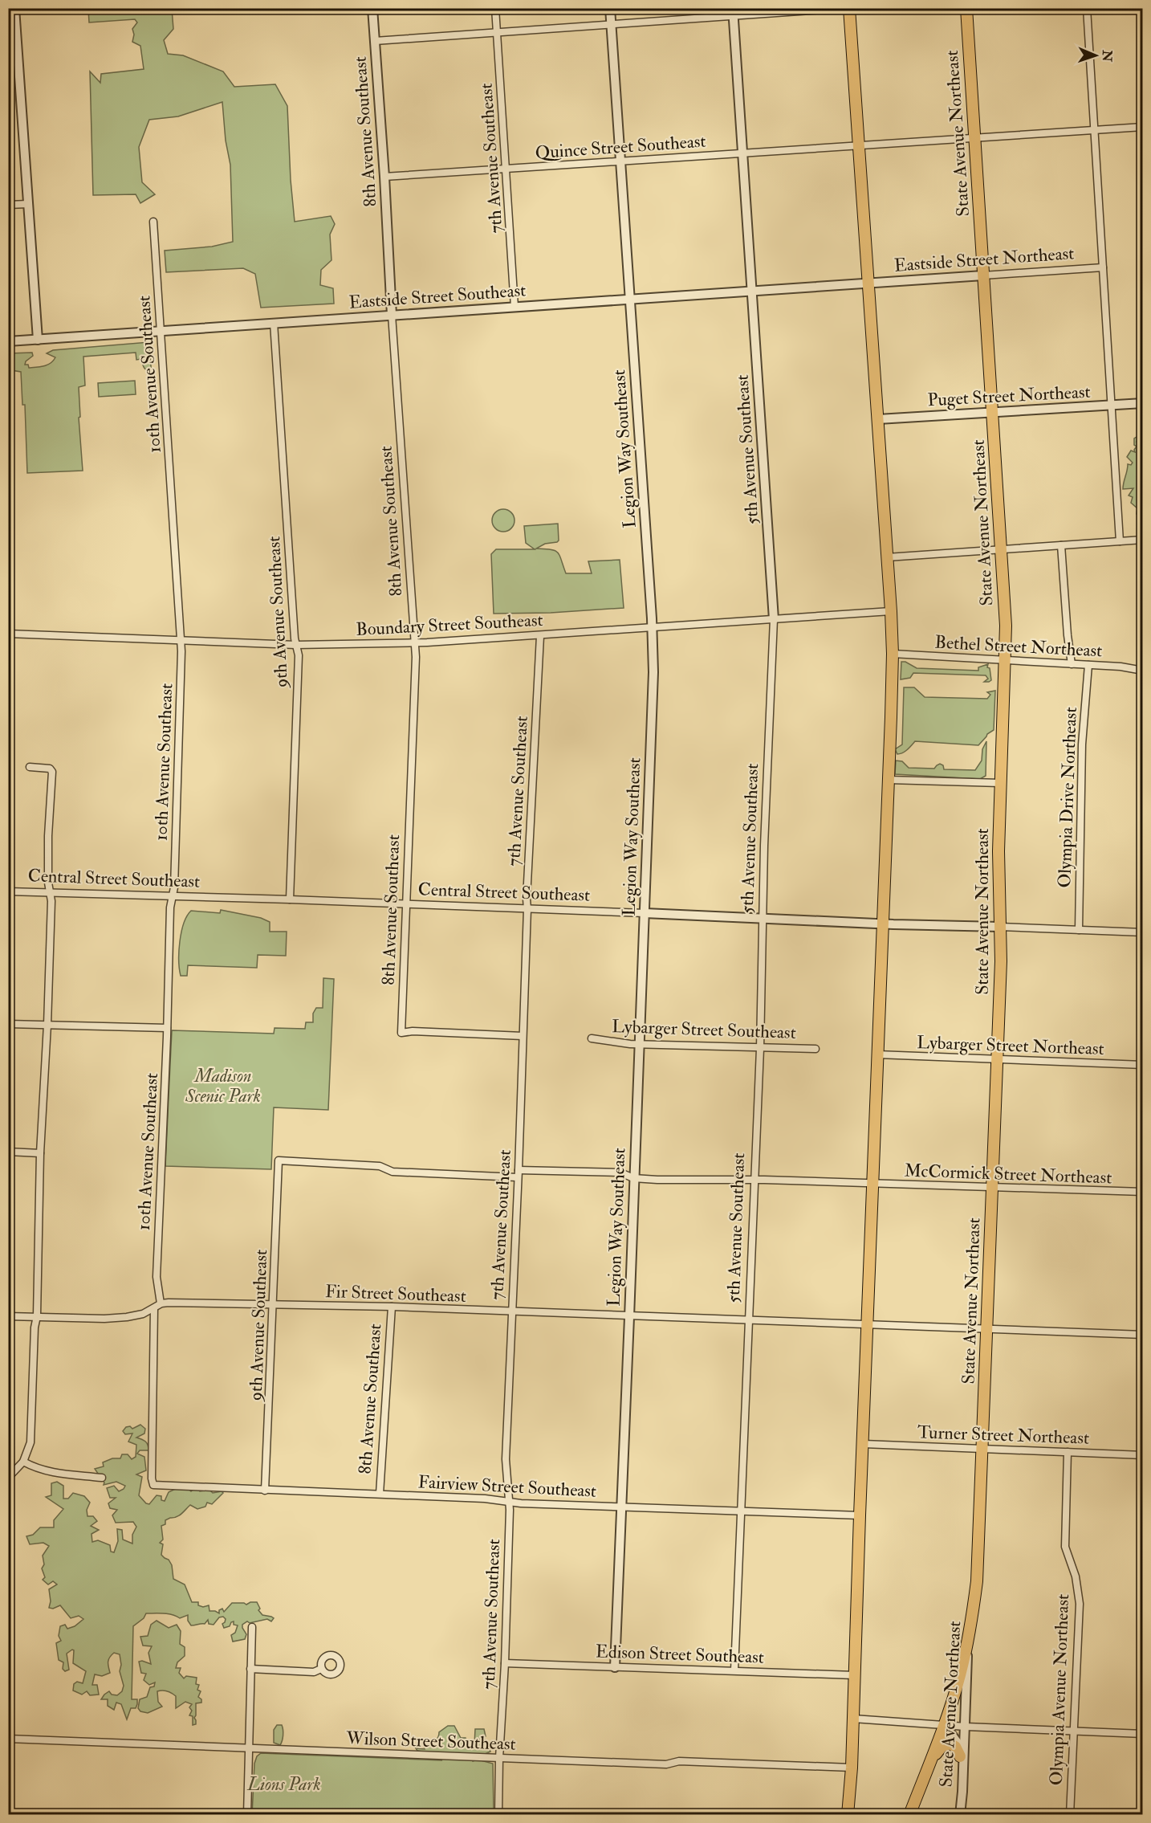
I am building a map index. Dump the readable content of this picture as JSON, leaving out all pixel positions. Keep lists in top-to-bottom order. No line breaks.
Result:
{"streets":{"main road":["State Avenue Northeast"],"street":["8th Avenue Southeast","Quince Street Southeast","7th Avenue Southeast","Eastside Street Northeast","Eastside Street Southeast","10th Avenue Southeast","Puget Street Northeast","Legion Way Southeast","5th Avenue Southeast","9th Avenue Southeast","Boundary Street Southeast","Bethel Street Northeast","Olympia Drive Northeast","Central Street Southeast","Lybarger Street Southeast","Lybarger Street Northeast","McCormick Street Northeast","Fir Street Southeast","Turner Street Northeast","Fairview Street Southeast","Edison Street Southeast","Olympia Avenue Northeast","Wilson Street Southeast"]},"crossings":[["8th Avenue Southeast","Quince Street Southeast"],["8th Avenue Southeast","7th Avenue Southeast"],["8th Avenue Southeast","Eastside Street Southeast"],["8th Avenue Southeast","Boundary Street Southeast"],["8th Avenue Southeast","Central Street Southeast"],["8th Avenue Southeast","Fir Street Southeast"],["8th Avenue Southeast","Fairview Street Southeast"],["State Avenue Northeast","Quince Street Southeast"],["State Avenue Northeast","Eastside Street Northeast"],["State Avenue Northeast","Puget Street Northeast"],["State Avenue Northeast","Bethel Street Northeast"],["State Avenue Northeast","Central Street Southeast"],["State Avenue Northeast","Lybarger Street Northeast"],["State Avenue Northeast","McCormick Street Northeast"],["State Avenue Northeast","Fir Street Southeast"],["State Avenue Northeast","Turner Street Northeast"],["Quince Street Southeast","7th Avenue Southeast"],["Quince Street Southeast","Legion Way Southeast"],["Quince Street Southeast","5th Avenue Southeast"],["7th Avenue Southeast","Eastside Street Southeast"],["7th Avenue Southeast","Boundary Street Southeast"],["7th Avenue Southeast","Central Street Southeast"],["7th Avenue Southeast","McCormick Street Northeast"],["7th Avenue Southeast","Fir Street Southeast"],["7th Avenue Southeast","Fairview Street Southeast"],["7th Avenue Southeast","Edison Street Southeast"],["7th Avenue Southeast","Wilson Street Southeast"],["Eastside Street Northeast","Eastside Street Southeast"],["Eastside Street Southeast","10th Avenue Southeast"],["Eastside Street Southeast","Legion Way Southeast"],["Eastside Street Southeast","5th Avenue Southeast"],["Eastside Street Southeast","9th Avenue Southeast"],["10th Avenue Southeast","Boundary Street Southeast"],["10th Avenue Southeast","Central Street Southeast"],["10th Avenue Southeast","Fir Street Southeast"],["10th Avenue Southeast","Fairview Street Southeast"],["Legion Way Southeast","Boundary Street Southeast"],["Legion Way Southeast","Central Street Southeast"],["Legion Way Southeast","Lybarger Street Southeast"],["Legion Way Southeast","McCormick Street Northeast"],["Legion Way Southeast","Fir Street Southeast"],["Legion Way Southeast","Fairview Street Southeast"],["Legion Way Southeast","Edison Street Southeast"],["5th Avenue Southeast","Boundary Street Southeast"],["5th Avenue Southeast","Central Street Southeast"],["5th Avenue Southeast","Lybarger Street Southeast"],["5th Avenue Southeast","McCormick Street Northeast"],["5th Avenue Southeast","Fir Street Southeast"],["5th Avenue Southeast","Fairview Street Southeast"],["5th Avenue Southeast","Edison Street Southeast"],["9th Avenue Southeast","Boundary Street Southeast"],["9th Avenue Southeast","Central Street Southeast"],["9th Avenue Southeast","McCormick Street Northeast"],["9th Avenue Southeast","Fir Street Southeast"],["9th Avenue Southeast","Fairview Street Southeast"],["Bethel Street Northeast","Olympia Drive Northeast"],["Fir Street Southeast","Fairview Street Southeast"],["Turner Street Northeast","Olympia Avenue Northeast"]],"parks":["Madison Scenic Park","Lions Park"],"north":"right"}
